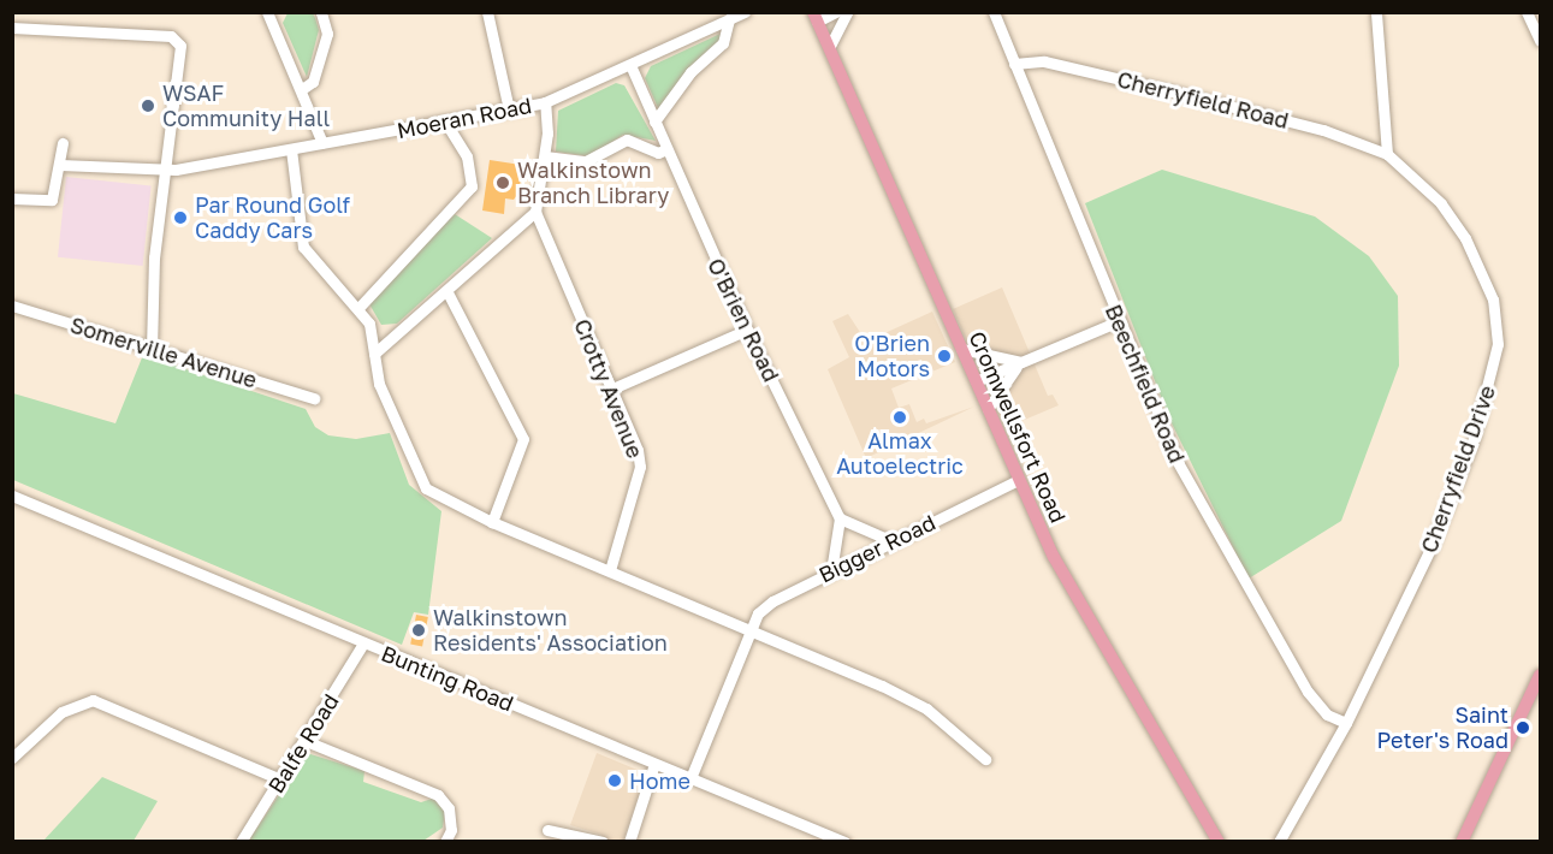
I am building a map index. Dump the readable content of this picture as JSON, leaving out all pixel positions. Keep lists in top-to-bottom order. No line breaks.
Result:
{"streets":{"main road":["Cromwellsfort Road"],"street":["Cherryfield Road","Moeran Road","O'Brien Road","Somerville Avenue","Beechfield Road","Crotty Avenue","Cherryfield Drive","Bigger Road","Bunting Road","Balfe Road"]},"crossings":[["Cherryfield Road","Beechfield Road"],["Cherryfield Road","Cherryfield Drive"],["Moeran Road","O'Brien Road"],["Beechfield Road","Cherryfield Drive"],["Cromwellsfort Road","Bigger Road"],["Bunting Road","Balfe Road"]],"places":["WSAF Community Hall","Walkinstown Branch Library","Par Round Golf Caddy Cars","O'Brien Motors","Almax Autoelectric","Walkinstown Residents' Association","Saint Peter's Road","Home"]}
